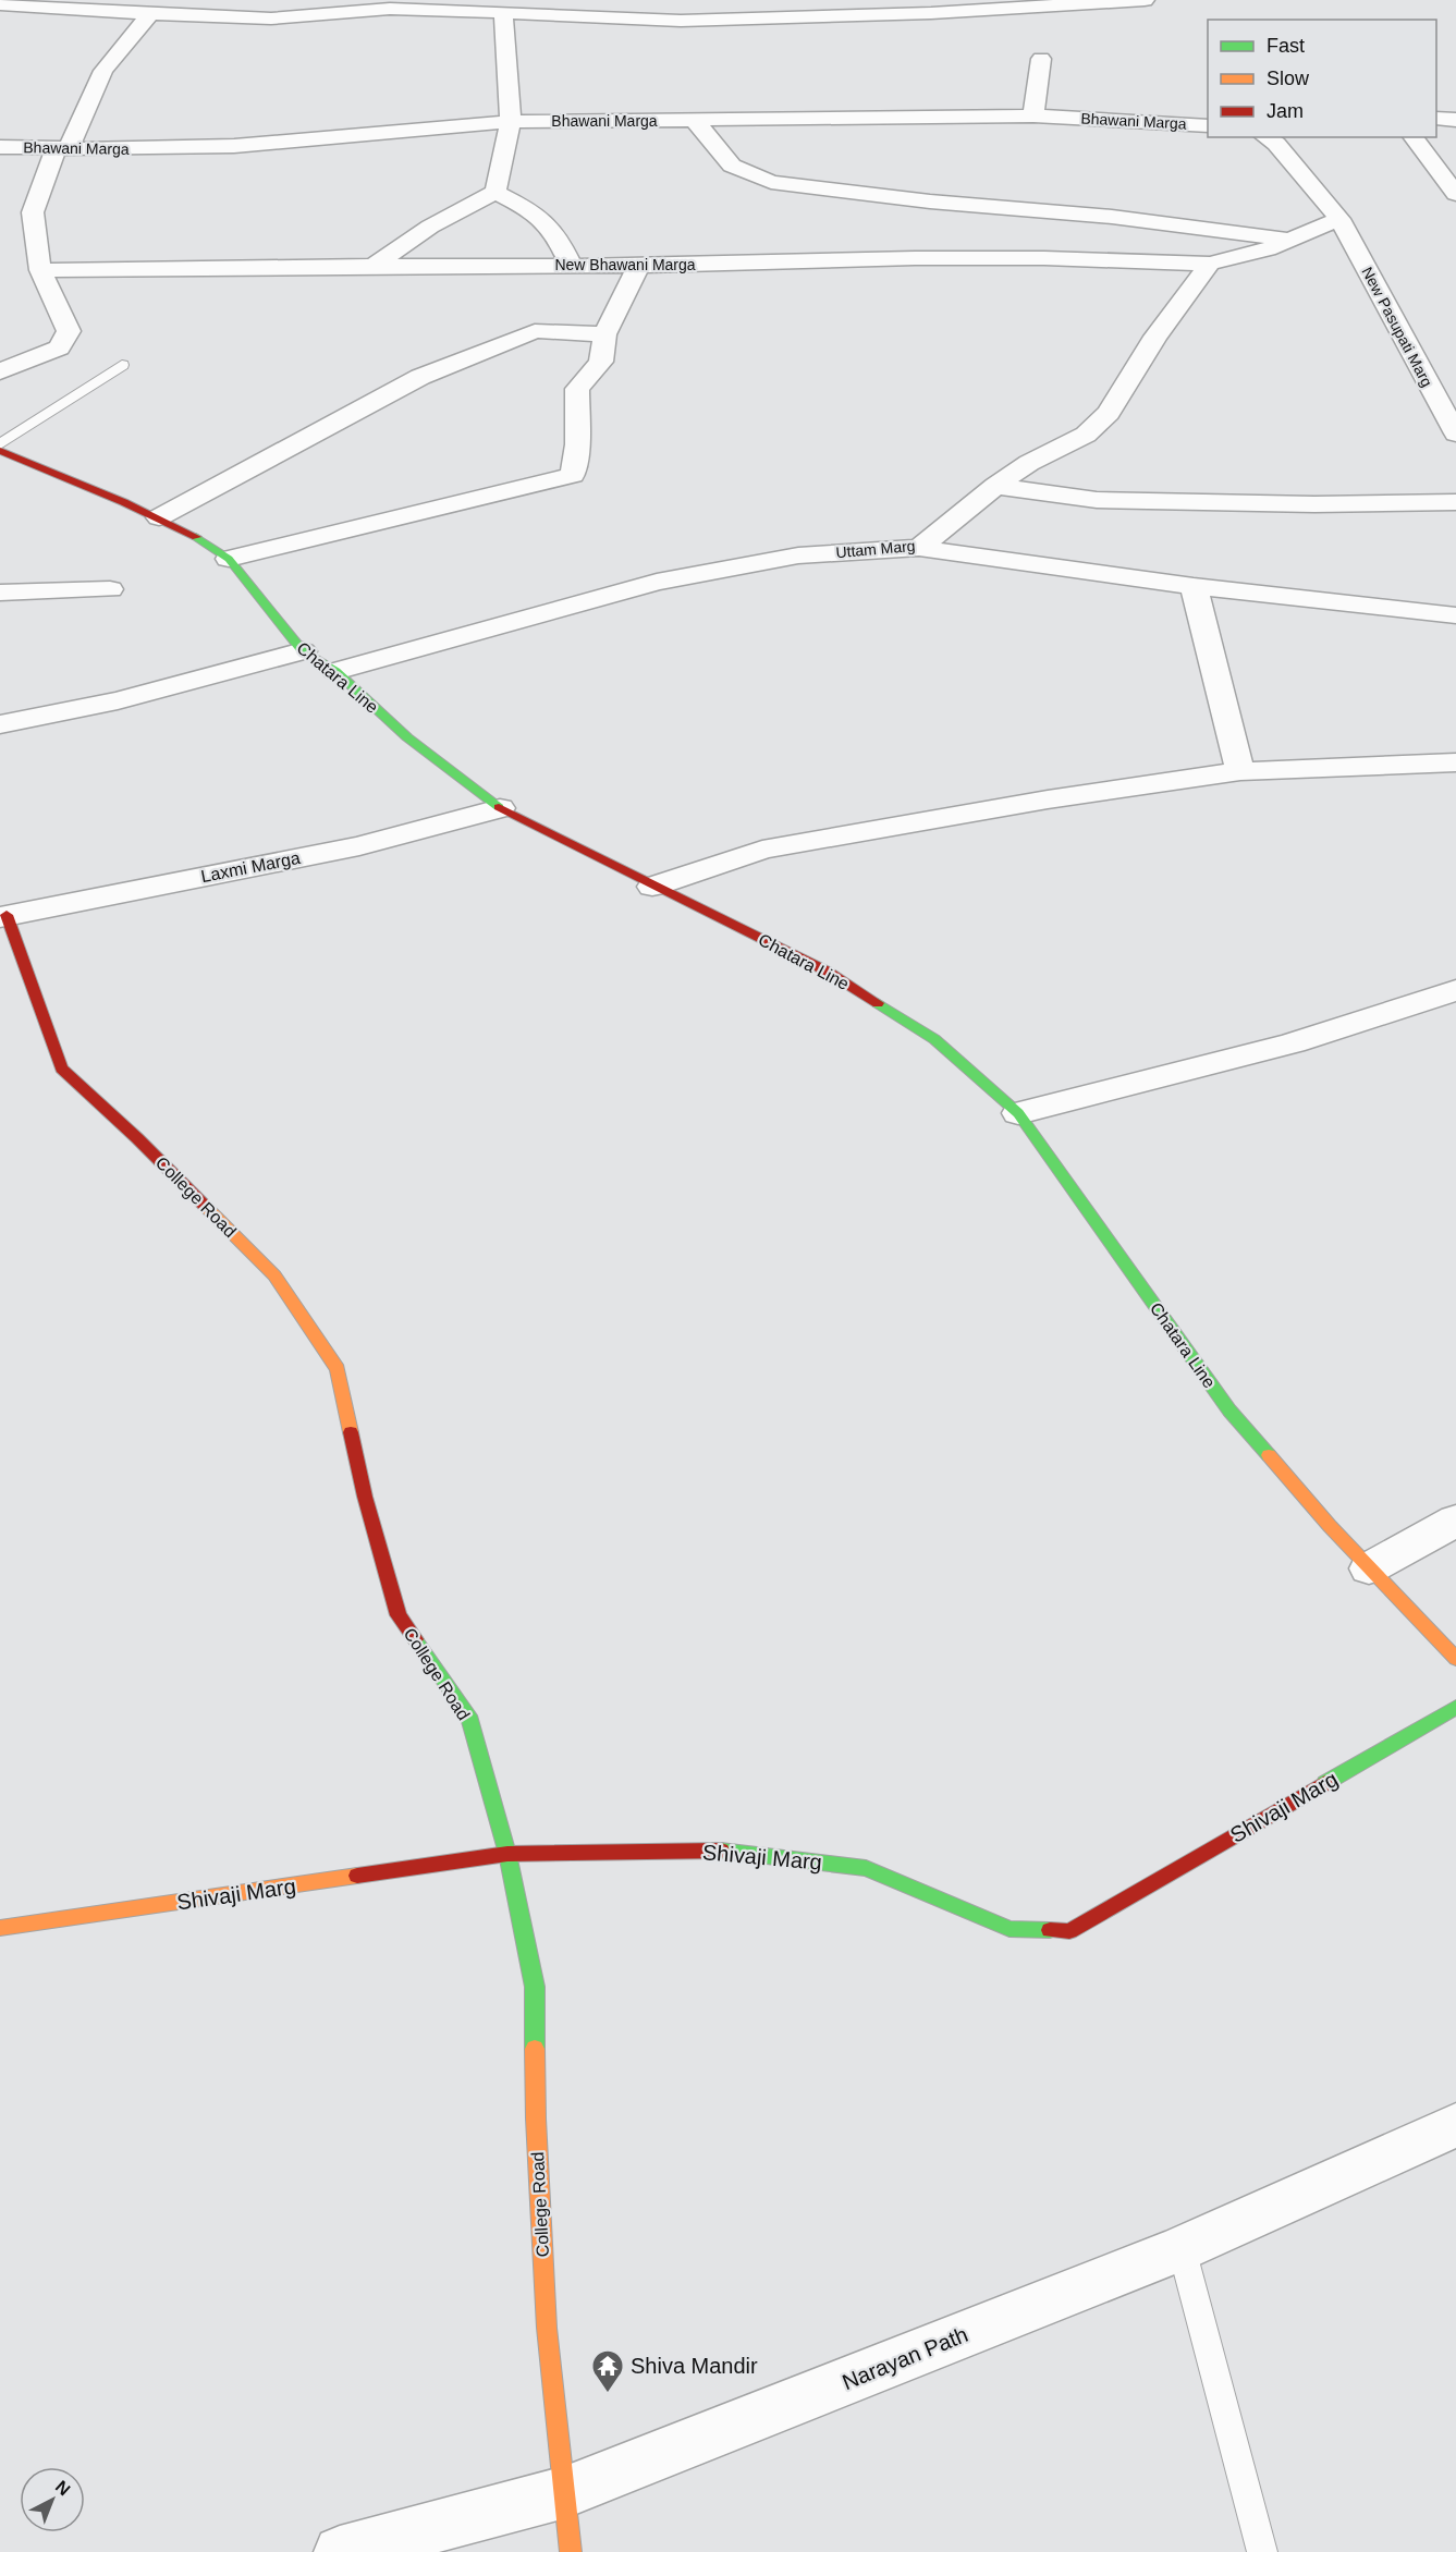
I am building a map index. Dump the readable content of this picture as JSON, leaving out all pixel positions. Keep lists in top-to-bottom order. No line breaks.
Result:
{"streets":{"street":["Bhawani Marga","New Bhawani Marga","New Pasupati Marg","Uttam Marg","Chatara Line","Laxmi Marga","College Road","Shivaji Marg","Narayan Path"]},"crossings":[["New Bhawani Marga","Uttam Marg"],["Uttam Marg","Chatara Line"],["Chatara Line","Laxmi Marga"],["Laxmi Marga","College Road"],["College Road","Shivaji Marg"],["College Road","Narayan Path"]],"places":{"temple":["Shiva Mandir"]},"legend":["Fast","Slow","Jam"],"north":"top right"}
